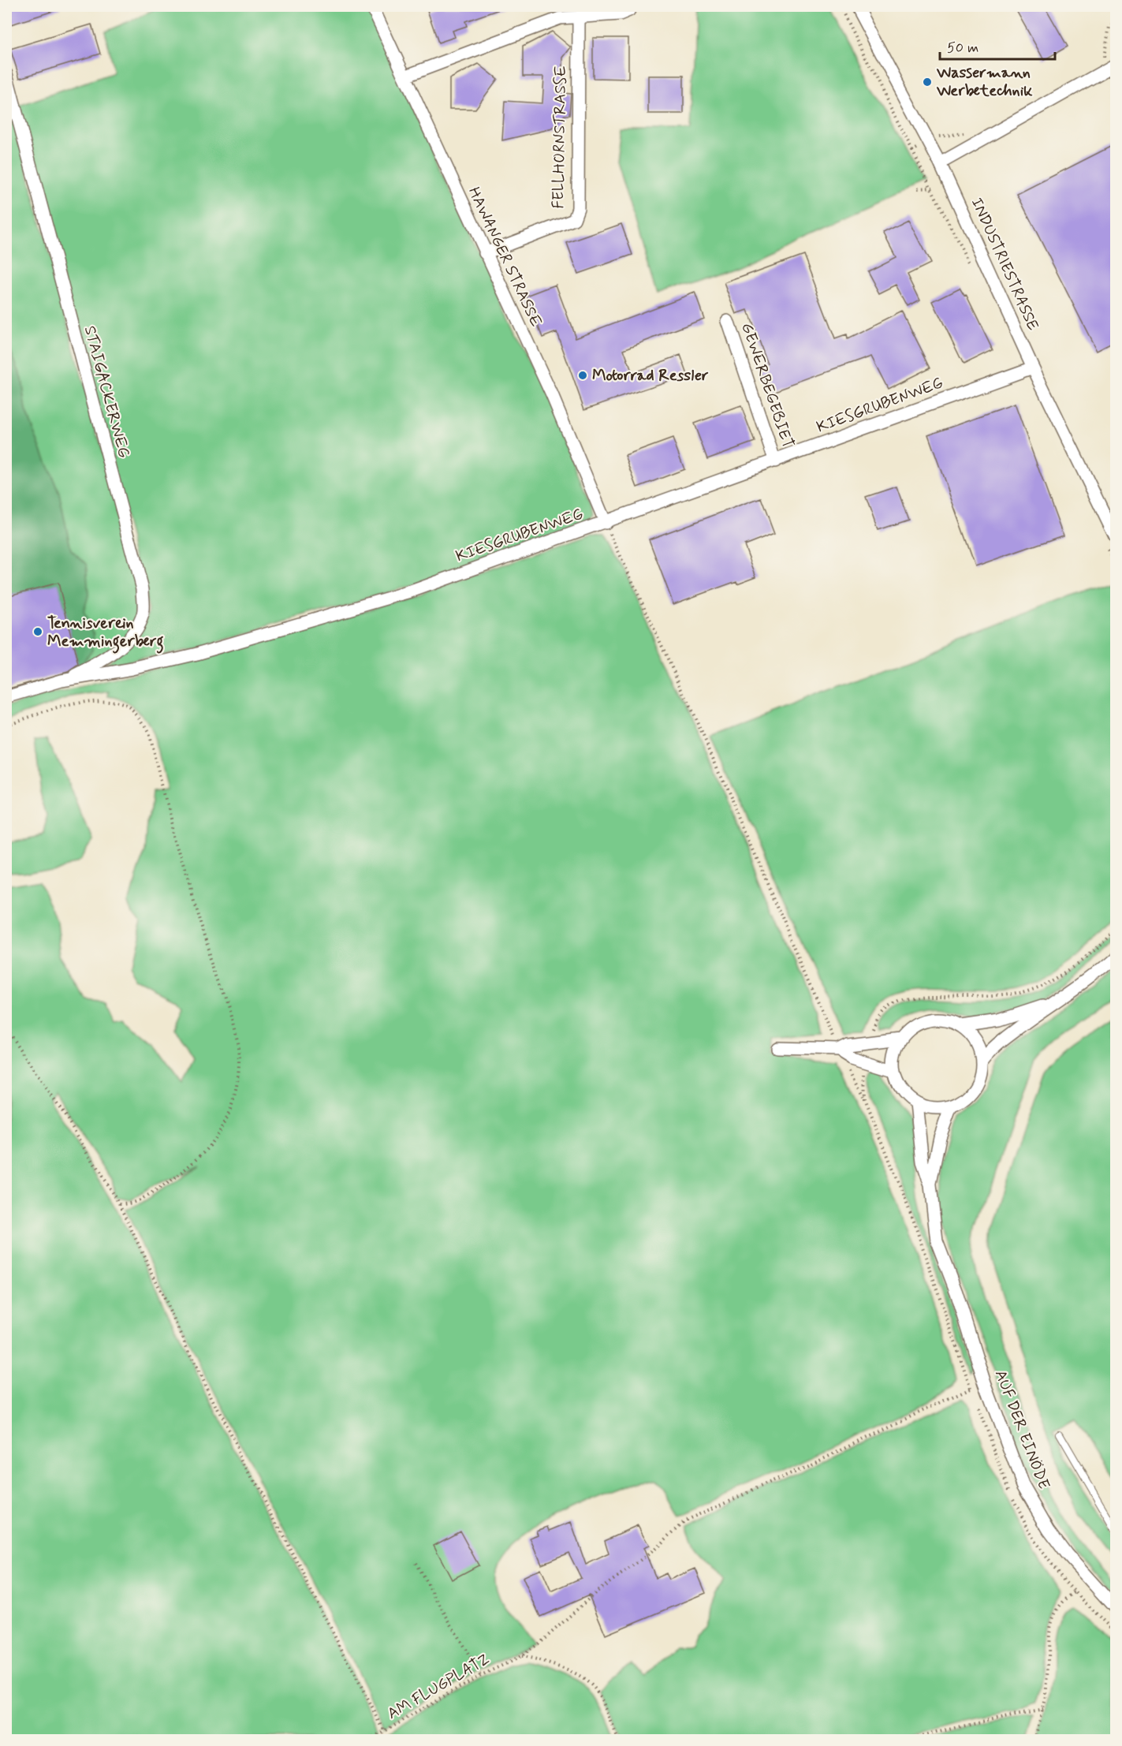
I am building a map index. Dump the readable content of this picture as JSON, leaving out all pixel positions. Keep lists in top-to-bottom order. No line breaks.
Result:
{"streets":{"street":["FELLHORNSTRASSE","HAWANGER STRASSE","INDUSTRIESTRASSE","GEWERBEGEBIET","STAIGACKERWEG","KIESGRUBENWEG","AUF DER EINÖDE"],"path":["AM FLUGPLATZ"]},"crossings":[["FELLHORNSTRASSE","HAWANGER STRASSE"],["HAWANGER STRASSE","KIESGRUBENWEG"],["INDUSTRIESTRASSE","KIESGRUBENWEG"],["GEWERBEGEBIET","KIESGRUBENWEG"],["STAIGACKERWEG","KIESGRUBENWEG"]],"places":["Wassermann Werbetechnik","Motorrad Ressler","Tennisverein Memmingerberg"],"scale_bar":"50 m"}
